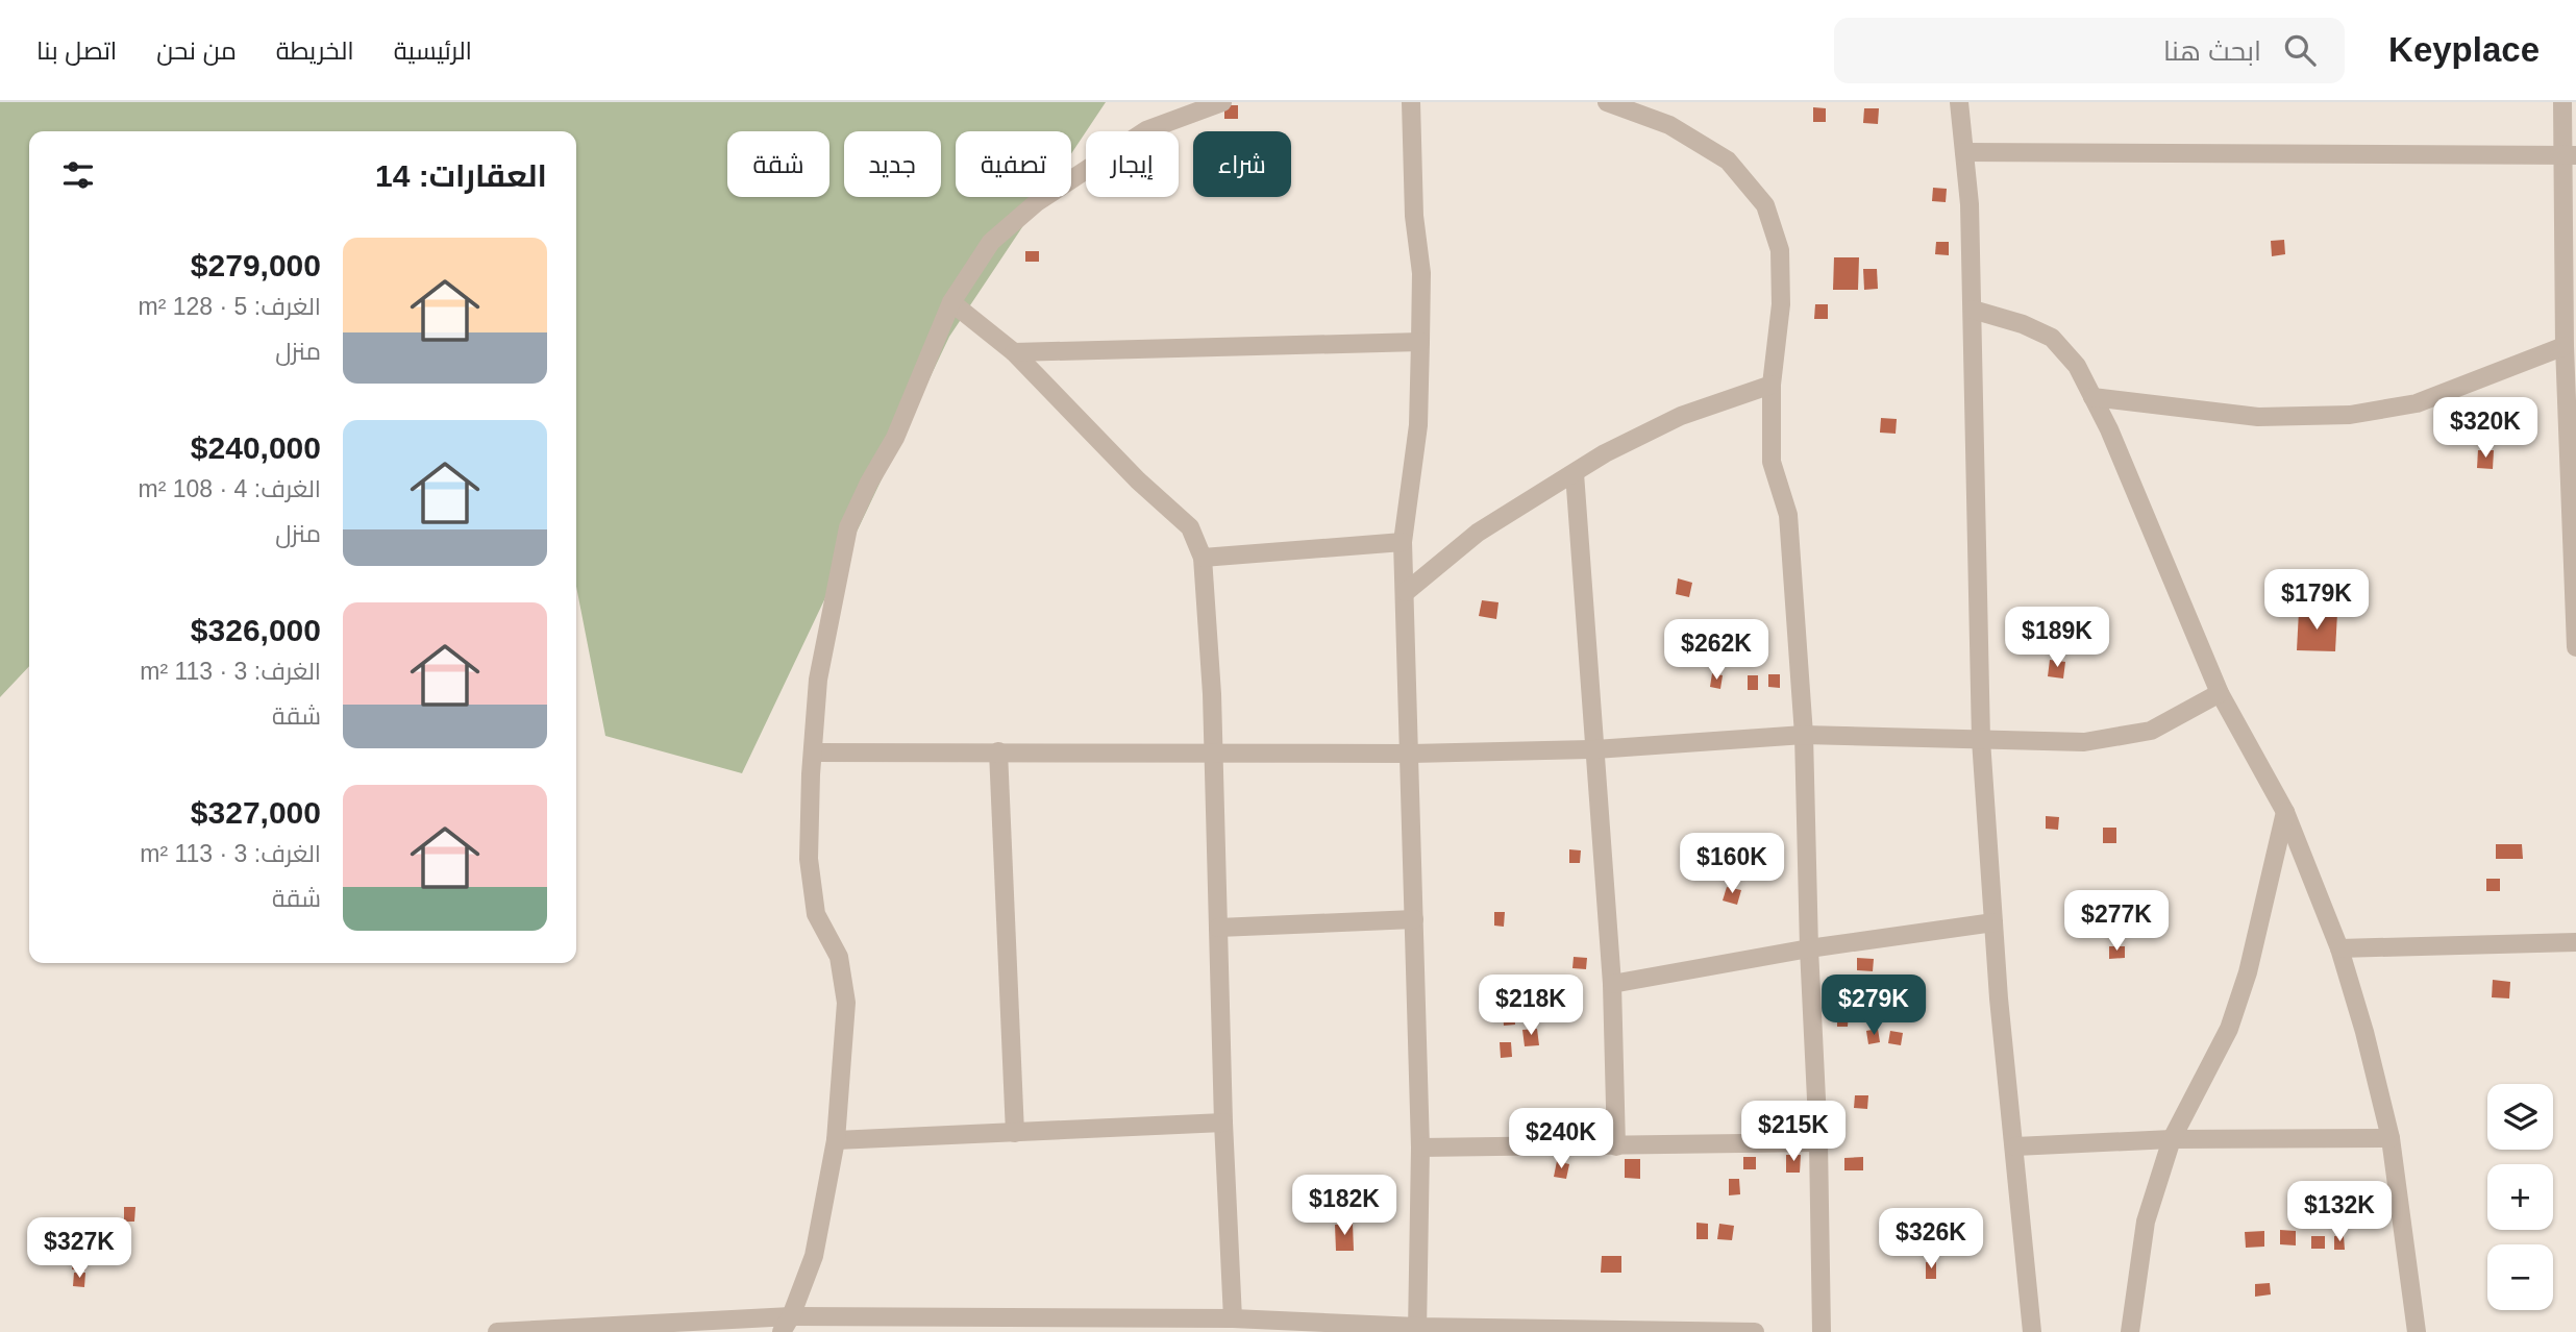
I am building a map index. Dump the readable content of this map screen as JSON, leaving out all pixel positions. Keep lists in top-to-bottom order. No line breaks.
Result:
{"page":{"header":"Keyplace","search":"ابحث هنا","nav":["الرئيسية","الخريطة","من نحن","اتصل بنا"],"chip":["شراء","إيجار","تصفية","جديد","شقة"],"heading":"العقارات: 14","list":[{"name":"$279,000","note":"الغرف: 5 · 128 m² · منزل"},{"name":"$240,000","note":"الغرف: 4 · 108 m² · منزل"},{"name":"$326,000","note":"الغرف: 3 · 113 m² · شقة"},{"name":"$327,000","note":"الغرف: 3 · 113 m² · شقة"}],"price":["$320K","$179K","$189K","$262K","$160K","$277K","$218K","$279K","$215K","$240K","$182K","$132K","$326K","$327K"],"map_buttons":["+","−"]}}
